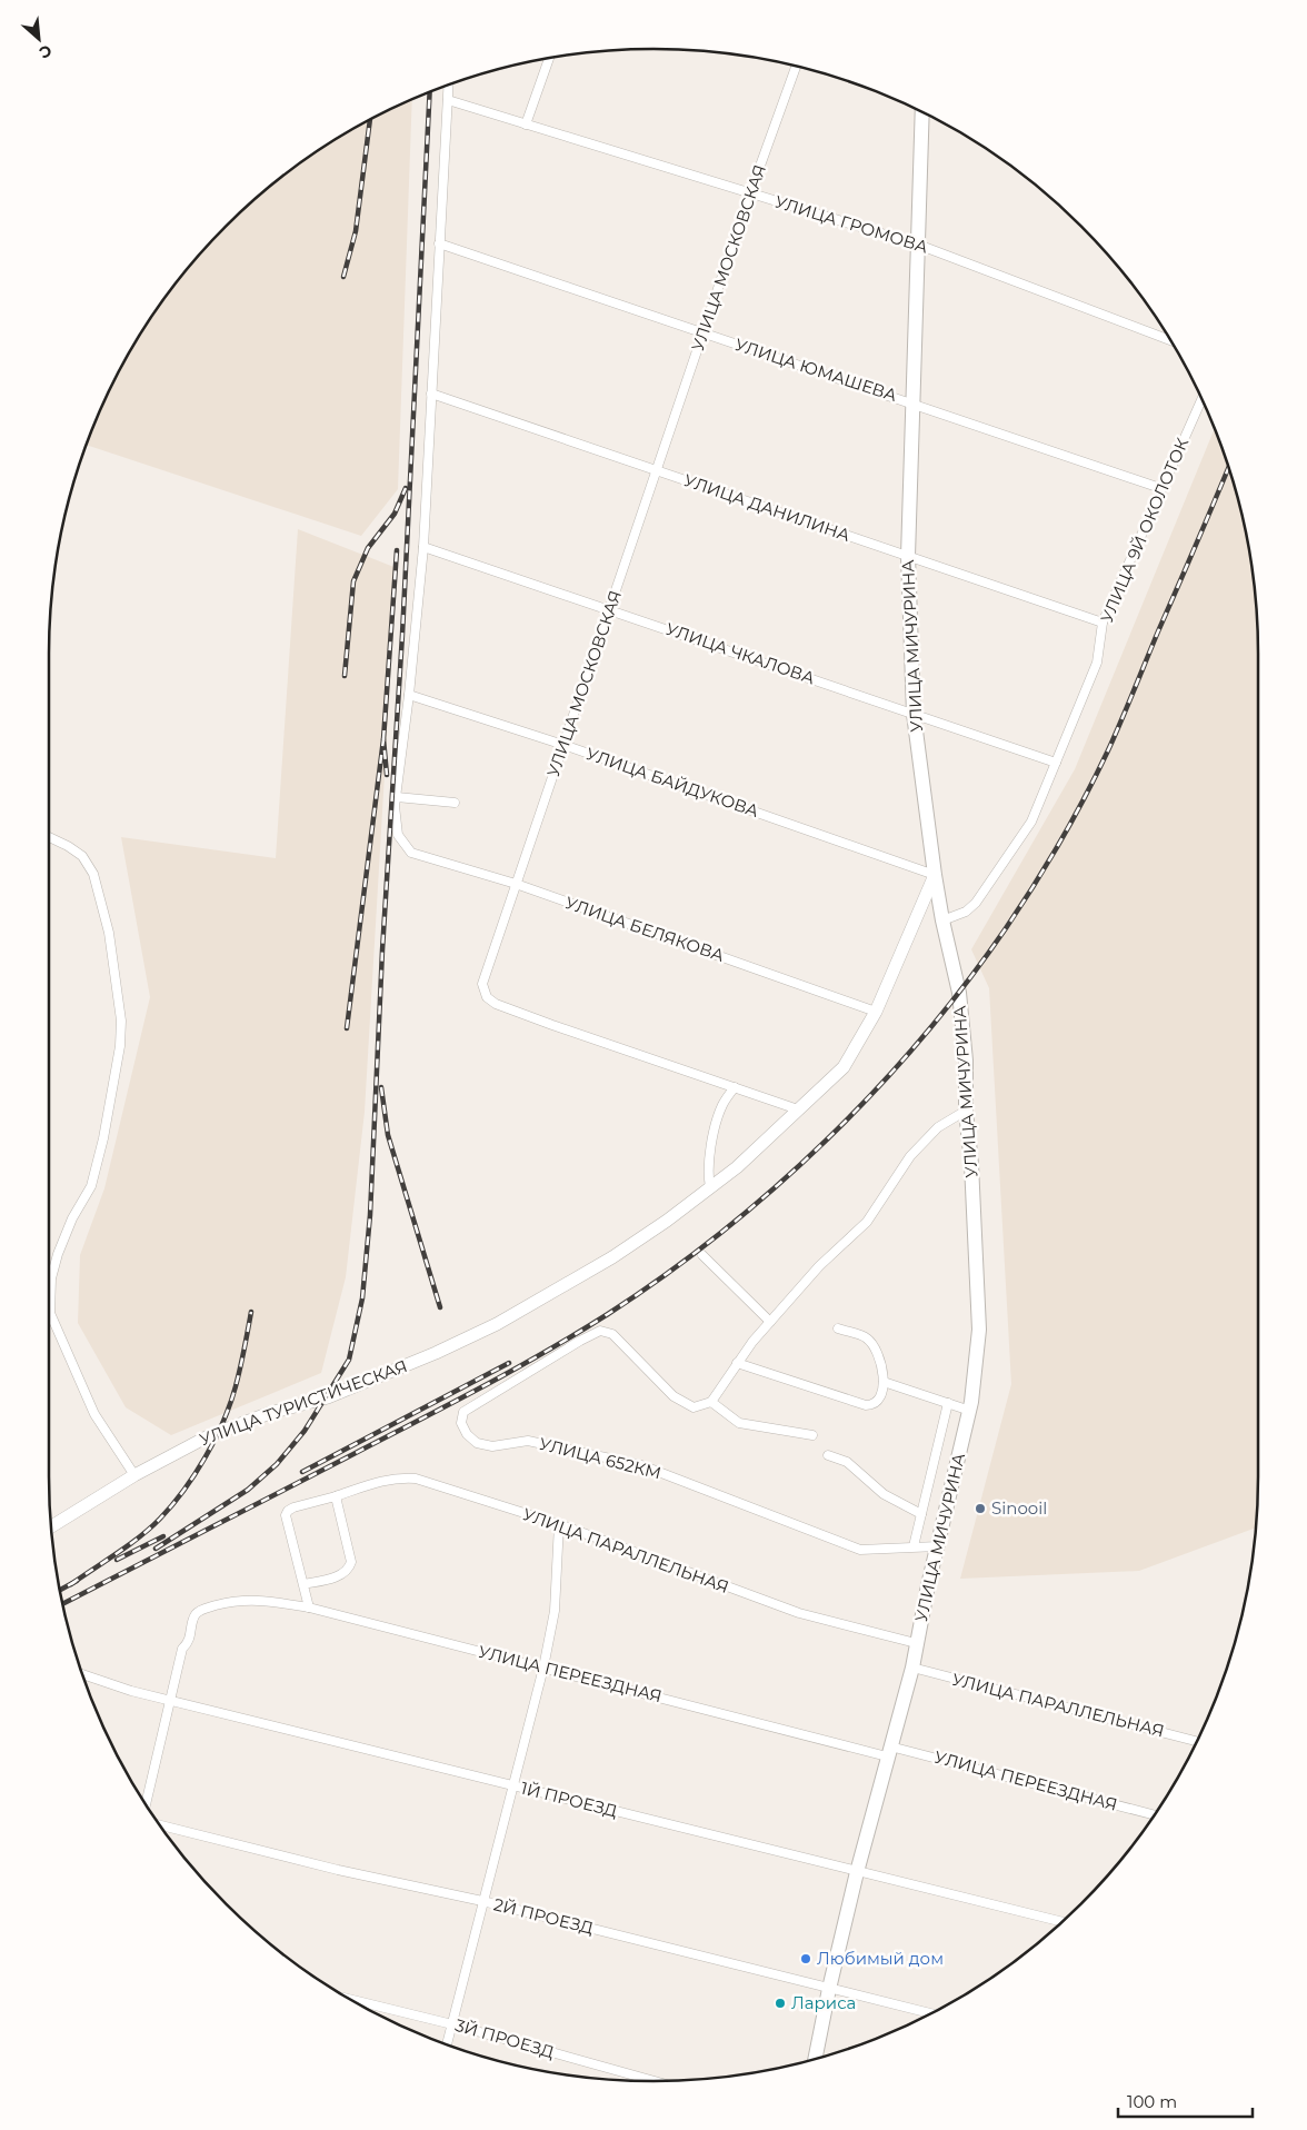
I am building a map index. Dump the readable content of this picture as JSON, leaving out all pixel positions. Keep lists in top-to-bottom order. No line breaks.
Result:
{"streets":{"main road":["УЛИЦА МИЧУРИНА"],"street":["УЛИЦА ГРОМОВА","УЛИЦА МОСКОВСКАЯ","УЛИЦА ЮМАШЕВА","УЛИЦА ДАНИЛИНА","УЛИЦА 9Й ОКОЛОТОК","УЛИЦА ЧКАЛОВА","УЛИЦА БАЙДУКОВА","УЛИЦА БЕЛЯКОВА","УЛИЦА ТУРИСТИЧЕСКАЯ","УЛИЦА 652КМ","УЛИЦА ПАРАЛЛЕЛЬНАЯ","УЛИЦА ПЕРЕЕЗДНАЯ","1Й ПРОЕЗД","2Й ПРОЕЗД","3Й ПРОЕЗД"]},"crossings":[["УЛИЦА ГРОМОВА","УЛИЦА МОСКОВСКАЯ"],["УЛИЦА ГРОМОВА","УЛИЦА МИЧУРИНА"],["УЛИЦА МОСКОВСКАЯ","УЛИЦА ЮМАШЕВА"],["УЛИЦА МОСКОВСКАЯ","УЛИЦА ДАНИЛИНА"],["УЛИЦА МОСКОВСКАЯ","УЛИЦА ЧКАЛОВА"],["УЛИЦА МОСКОВСКАЯ","УЛИЦА БАЙДУКОВА"],["УЛИЦА МОСКОВСКАЯ","УЛИЦА БЕЛЯКОВА"],["УЛИЦА МОСКОВСКАЯ","УЛИЦА ТУРИСТИЧЕСКАЯ"],["УЛИЦА ЮМАШЕВА","УЛИЦА 9Й ОКОЛОТОК"],["УЛИЦА ЮМАШЕВА","УЛИЦА МИЧУРИНА"],["УЛИЦА ДАНИЛИНА","УЛИЦА 9Й ОКОЛОТОК"],["УЛИЦА ДАНИЛИНА","УЛИЦА МИЧУРИНА"],["УЛИЦА 9Й ОКОЛОТОК","УЛИЦА МИЧУРИНА"],["УЛИЦА 9Й ОКОЛОТОК","УЛИЦА ЧКАЛОВА"],["УЛИЦА МИЧУРИНА","УЛИЦА ЧКАЛОВА"],["УЛИЦА МИЧУРИНА","УЛИЦА БАЙДУКОВА"],["УЛИЦА МИЧУРИНА","УЛИЦА ТУРИСТИЧЕСКАЯ"],["УЛИЦА МИЧУРИНА","УЛИЦА 652КМ"],["УЛИЦА МИЧУРИНА","УЛИЦА ПАРАЛЛЕЛЬНАЯ"],["УЛИЦА МИЧУРИНА","УЛИЦА ПЕРЕЕЗДНАЯ"],["УЛИЦА МИЧУРИНА","1Й ПРОЕЗД"],["УЛИЦА МИЧУРИНА","2Й ПРОЕЗД"],["УЛИЦА БАЙДУКОВА","УЛИЦА ТУРИСТИЧЕСКАЯ"],["УЛИЦА БЕЛЯКОВА","УЛИЦА ТУРИСТИЧЕСКАЯ"],["УЛИЦА ПЕРЕЕЗДНАЯ","1Й ПРОЕЗД"]],"places":["Sinooil","Любимый дом","Лариса"],"scale_bar":"100 m","north":"bottom right"}
